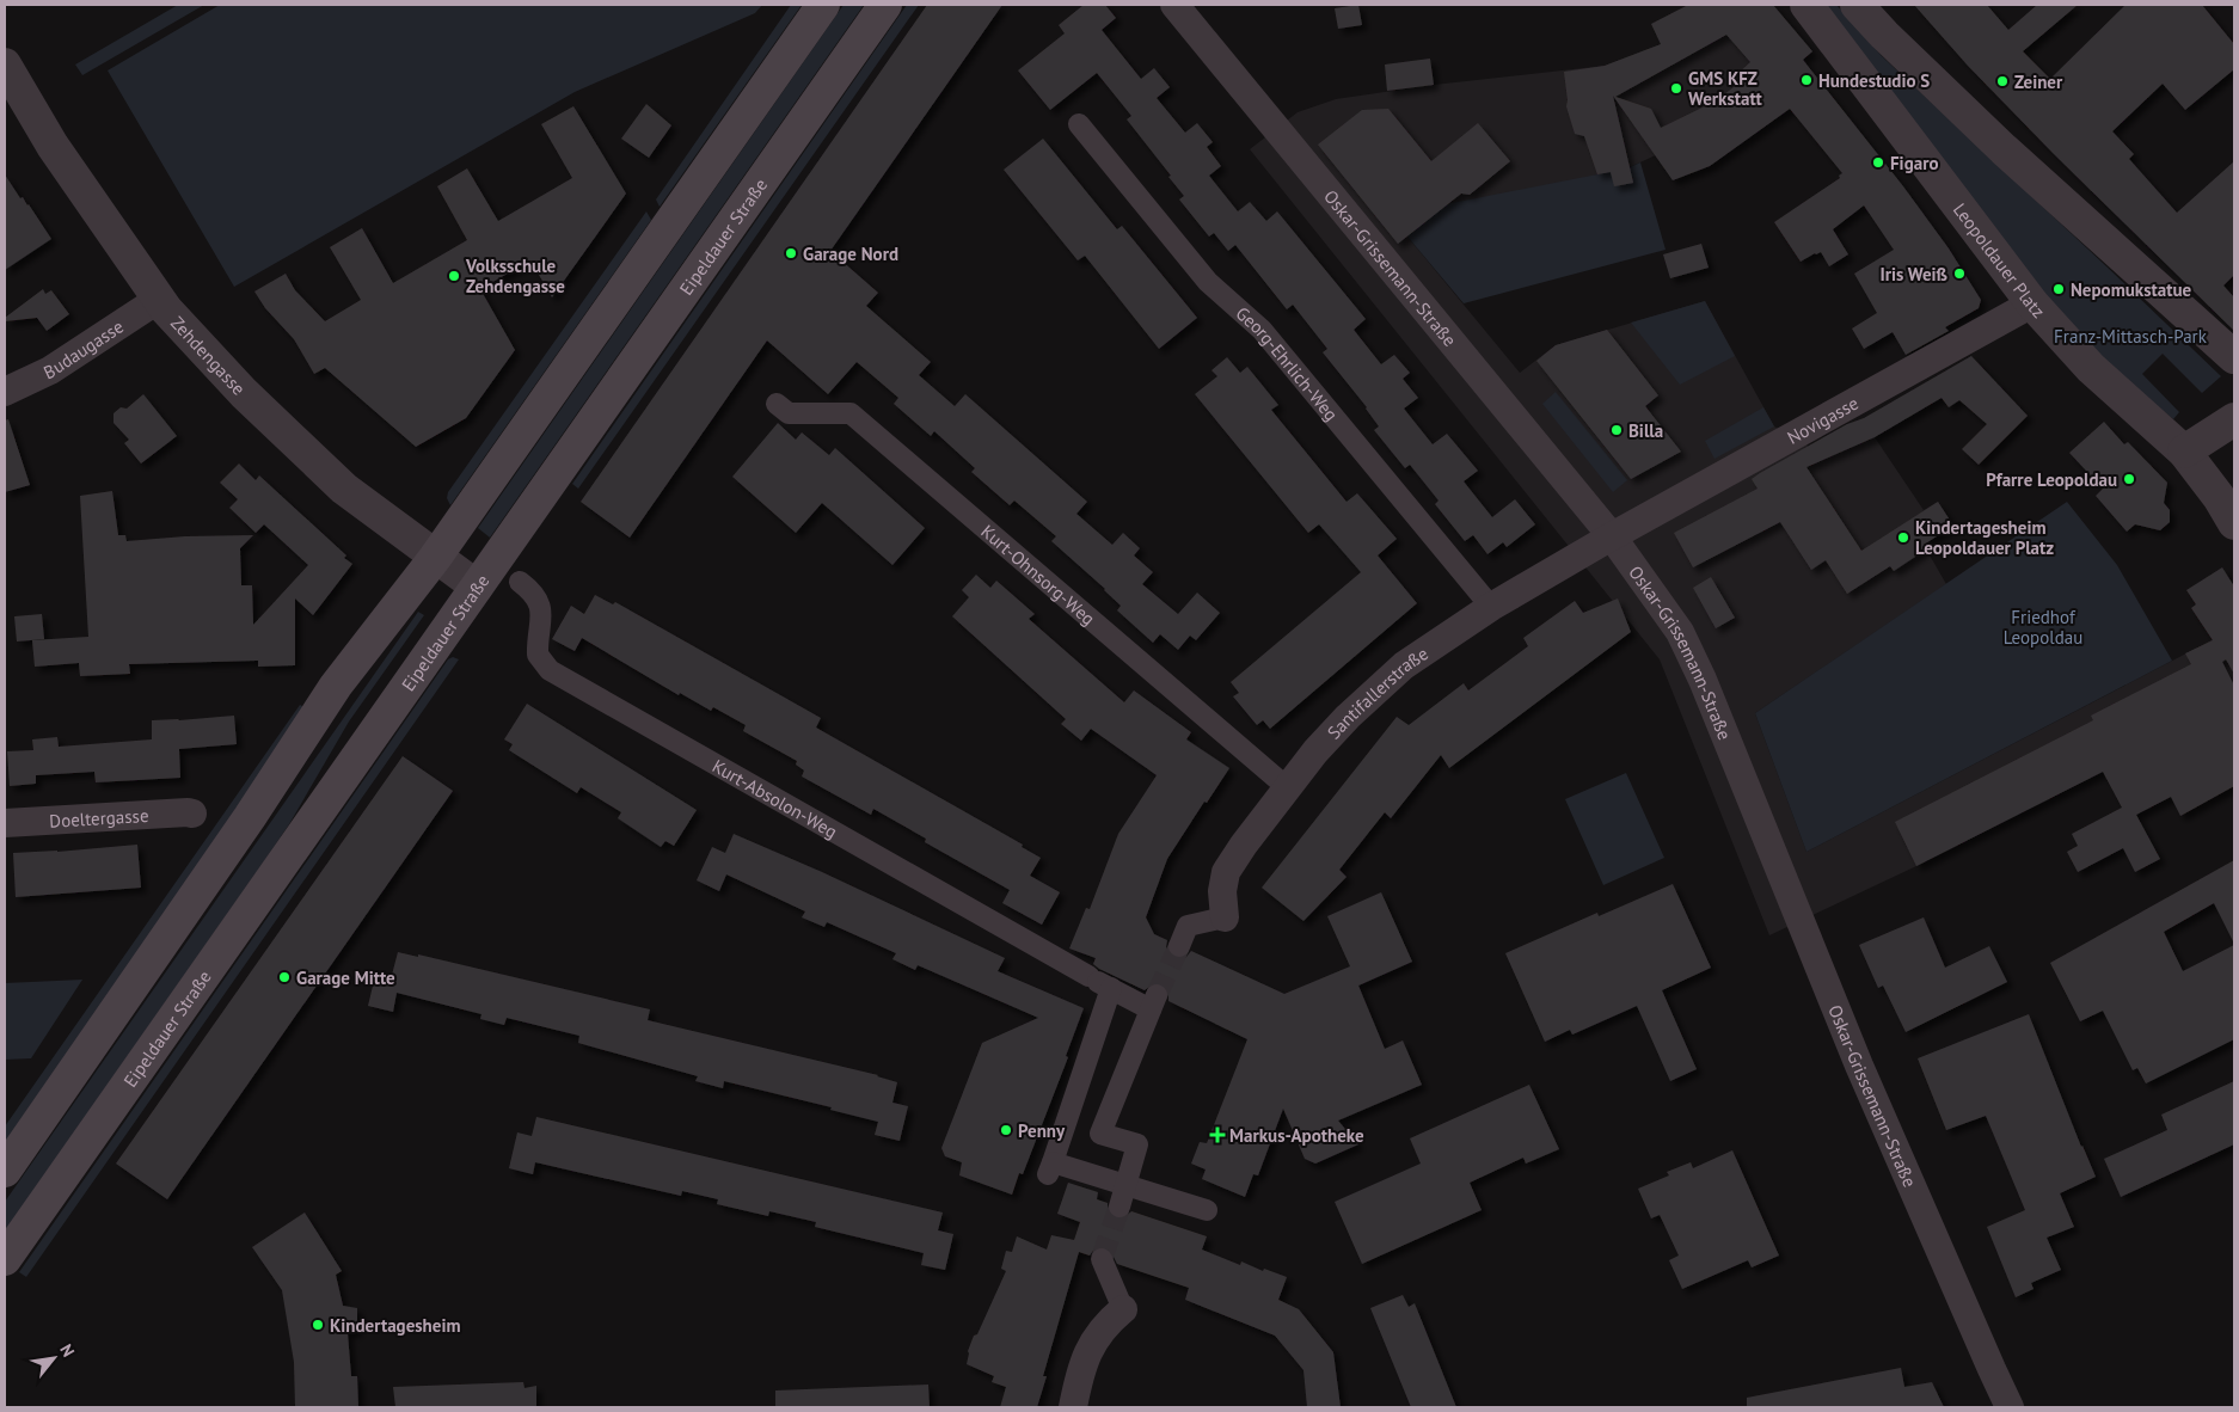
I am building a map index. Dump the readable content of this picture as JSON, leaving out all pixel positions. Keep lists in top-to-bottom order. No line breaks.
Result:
{"streets":{"main road":["Eipeldauer Straße"],"street":["Leopoldauer Platz","Oskar-Grissemann-Straße","Budaugasse","Zehdengasse","Georg-Ehrlich-Weg","Novigasse","Kurt-Ohnsorg-Weg","Santifallerstraße","Kurt-Absolon-Weg","Doeltergasse"]},"crossings":[["Eipeldauer Straße","Zehdengasse"],["Leopoldauer Platz","Novigasse"],["Oskar-Grissemann-Straße","Novigasse"],["Oskar-Grissemann-Straße","Santifallerstraße"],["Budaugasse","Zehdengasse"],["Georg-Ehrlich-Weg","Santifallerstraße"],["Novigasse","Santifallerstraße"],["Kurt-Ohnsorg-Weg","Santifallerstraße"]],"parks":["Franz-Mittasch-Park","Friedhof Leopoldau"],"places":{"other":["Hundestudio S","Zeiner","GMS KFZ Werkstatt","Figaro","Garage Nord","Iris Weiß","Volksschule Zehdengasse","Nepomukstatue","Billa","Pfarre Leopoldau","Kindertagesheim Leopoldauer Platz","Garage Mitte","Penny","Kindertagesheim"],"health":["Markus-Apotheke"]},"north":"top right"}
